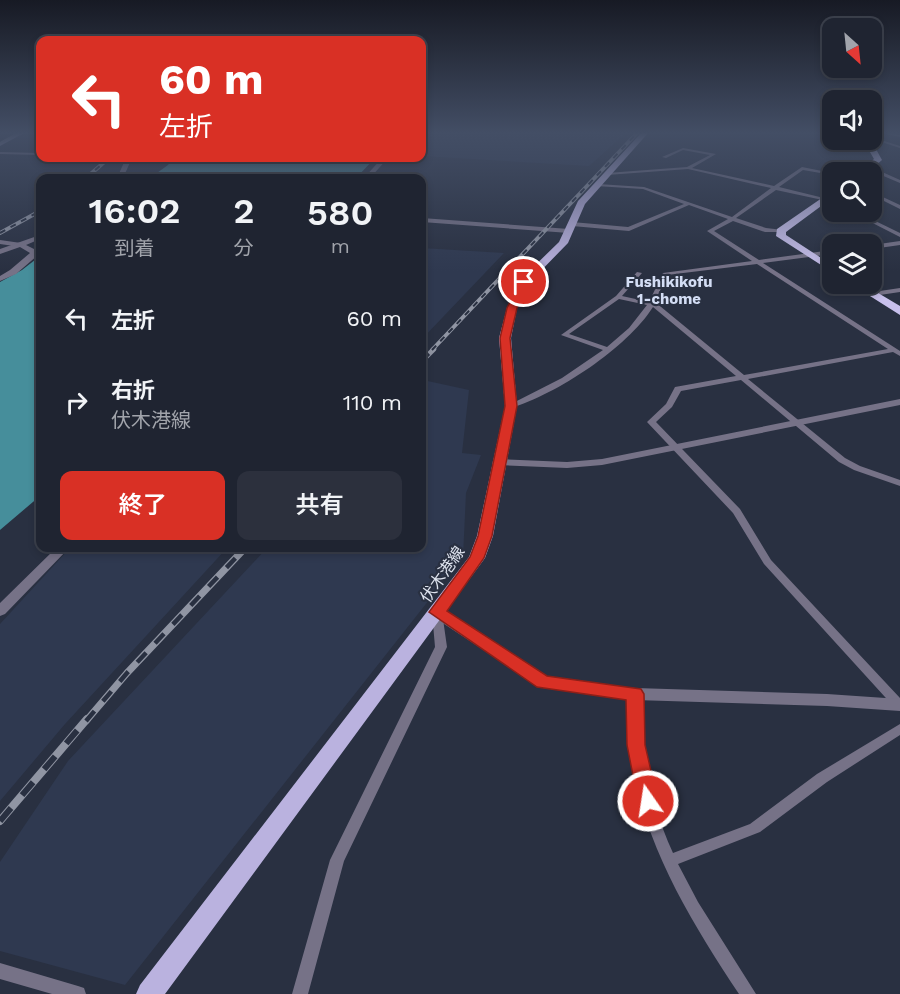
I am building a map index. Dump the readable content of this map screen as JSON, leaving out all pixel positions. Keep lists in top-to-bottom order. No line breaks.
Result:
{"streets":{"main road":["伏木港線"]},"districts":["Fushikikofu 1-chome"],"north":"bottom right","page":{"turn":["60 m","左折"],"eta":["16:02","到着","2","分","580","m"],"list":[{"name":"左折","value":"60 m"},{"name":"右折","note":"伏木港線","value":"110 m"}],"buttons":["終了","共有"]}}
